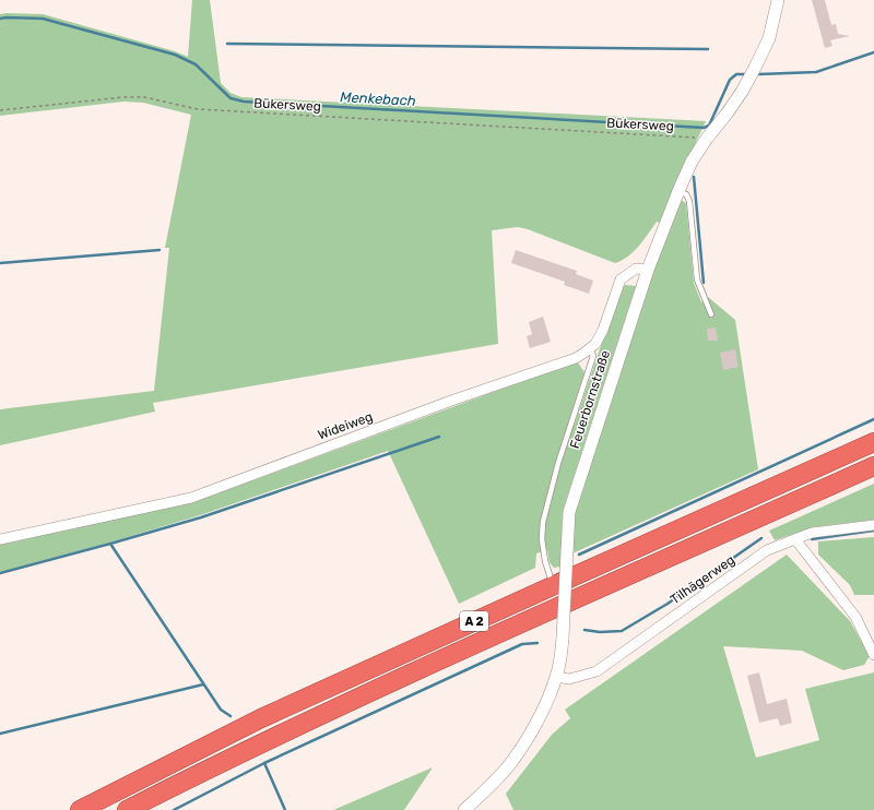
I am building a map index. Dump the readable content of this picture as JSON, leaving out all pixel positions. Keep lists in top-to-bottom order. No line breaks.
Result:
{"streets":{"highway":["A 2"],"street":["Feuerbornstraße","Wideiweg","Tilhägerweg"],"path":["Bükersweg"]},"crossings":[["Bükersweg","Feuerbornstraße"],["Feuerbornstraße","Wideiweg"],["Feuerbornstraße","Tilhägerweg"]],"water":["Menkebach"]}
